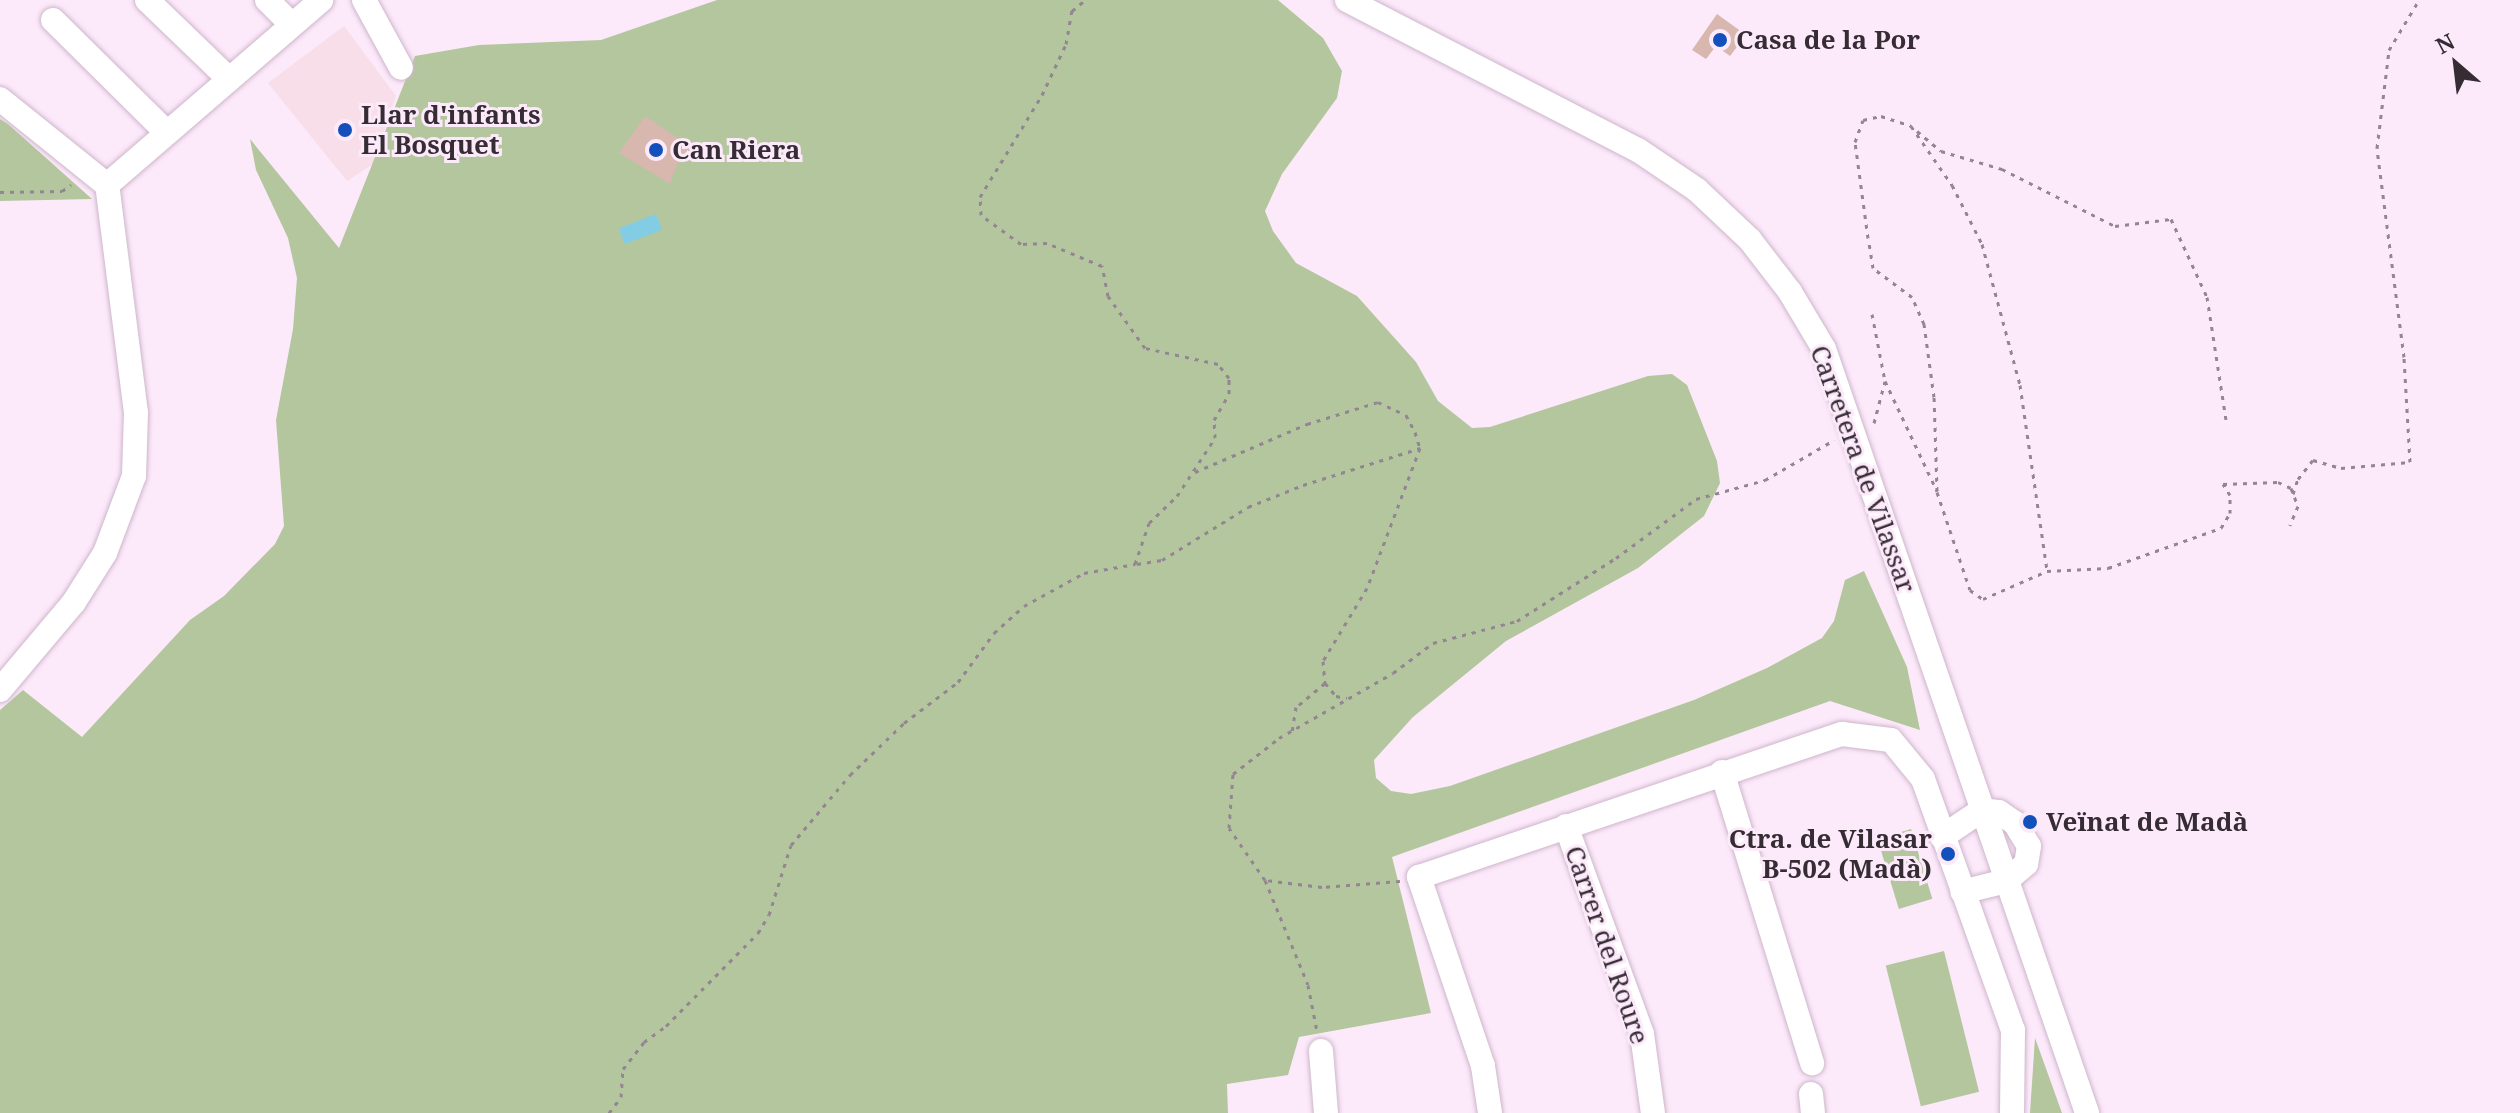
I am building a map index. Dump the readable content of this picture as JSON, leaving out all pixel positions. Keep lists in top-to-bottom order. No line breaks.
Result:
{"streets":{"street":["Carretera de Vilassar","Carrer del Roure"]},"places":["Casa de la Por","Llar d'infants El Bosquet","Can Riera","Veïnat de Madà","Ctra. de Vilasar B-502 (Madà)"],"north":"top left"}
